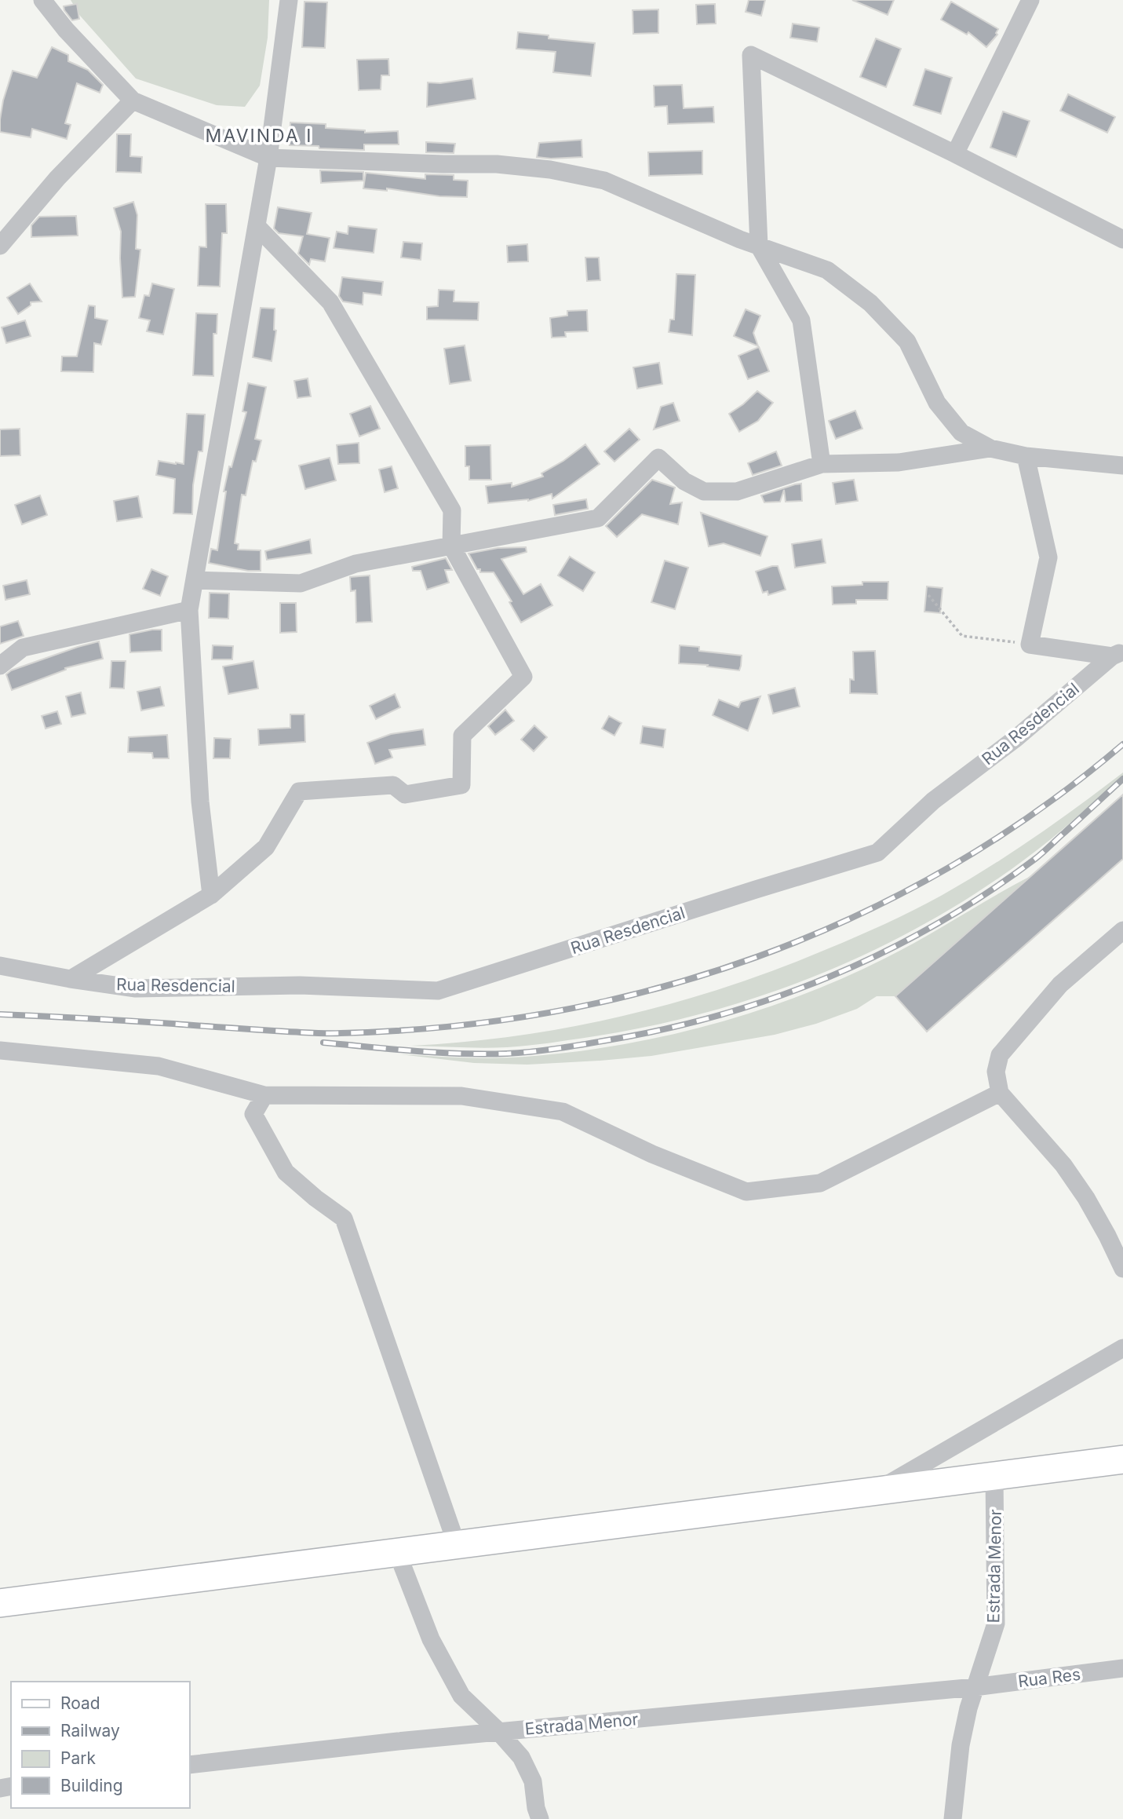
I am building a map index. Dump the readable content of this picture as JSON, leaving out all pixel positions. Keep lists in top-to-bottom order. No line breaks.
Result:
{"streets":{"street":["Rua Resdencial","Estrada Menor","Rua Res"]},"crossings":[["Estrada Menor","Rua Res"]],"districts":["MAVINDA I"],"legend":["Road","Railway","Park","Building"]}
